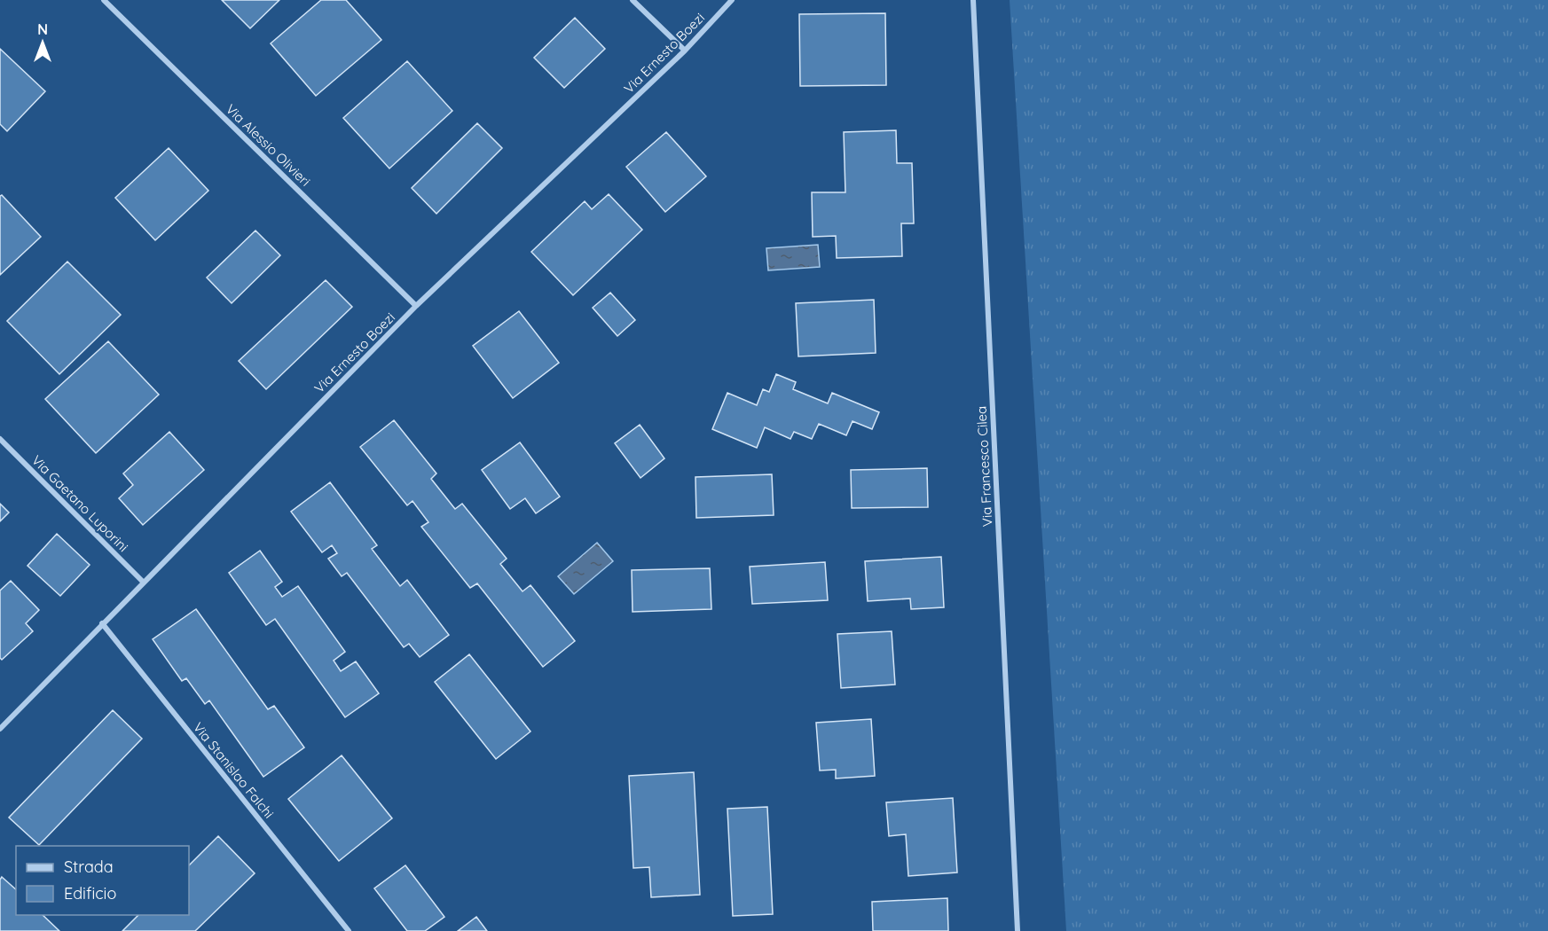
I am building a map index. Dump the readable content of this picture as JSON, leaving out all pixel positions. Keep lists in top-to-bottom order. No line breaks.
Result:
{"streets":{"street":["Via Ernesto Boezi","Via Alessio Olivieri","Via Francesco Cilea","Via Gaetano Luporini","Via Stanislao Falchi"]},"crossings":[["Via Ernesto Boezi","Via Alessio Olivieri"],["Via Ernesto Boezi","Via Gaetano Luporini"],["Via Ernesto Boezi","Via Stanislao Falchi"]],"legend":["Strada","Edificio"],"north":"top"}
